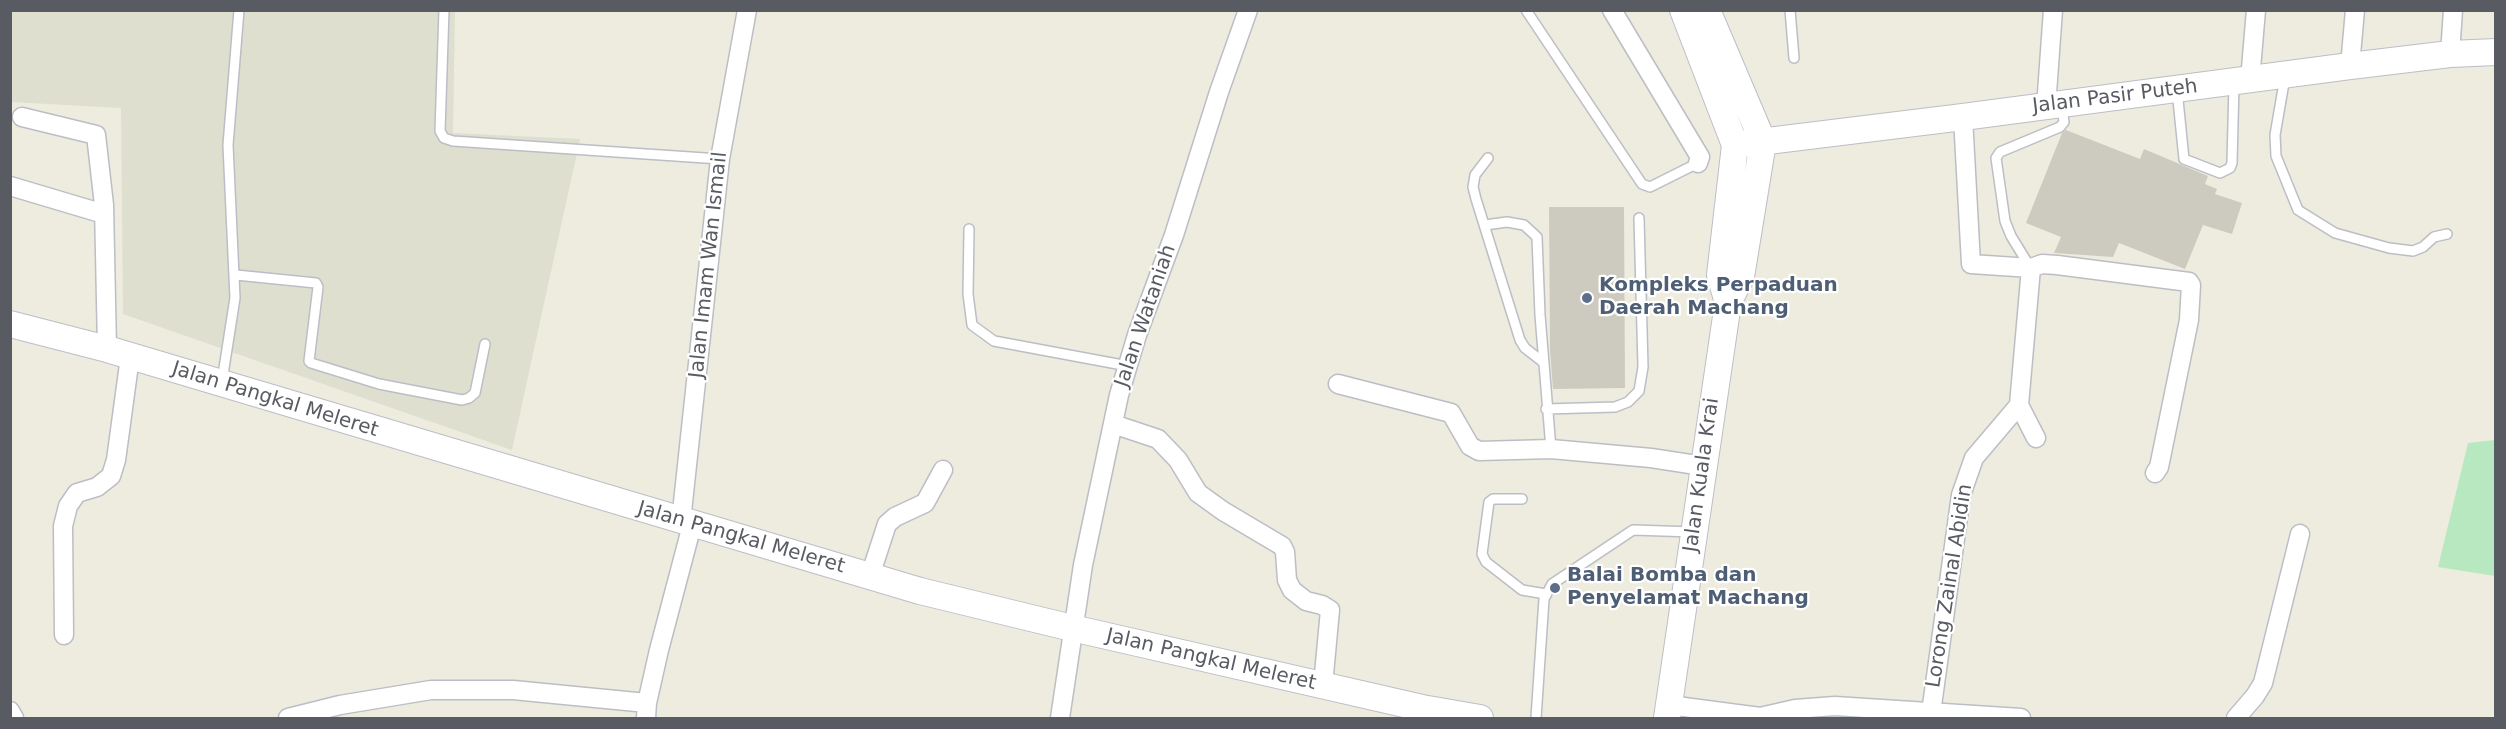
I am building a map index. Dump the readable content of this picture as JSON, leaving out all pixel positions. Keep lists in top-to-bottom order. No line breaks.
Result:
{"streets":{"main road":["Jalan Pasir Puteh","Jalan Pangkal Meleret","Jalan Kuala Krai"],"street":["Jalan Imam Wan Ismail","Jalan Wataniah","Lorong Zainal Abidin"]},"crossings":[["Jalan Pasir Puteh","Jalan Kuala Krai"],["Jalan Imam Wan Ismail","Jalan Pangkal Meleret"],["Jalan Wataniah","Jalan Pangkal Meleret"]],"places":["Kompleks Perpaduan Daerah Machang","Balai Bomba dan Penyelamat Machang"]}
